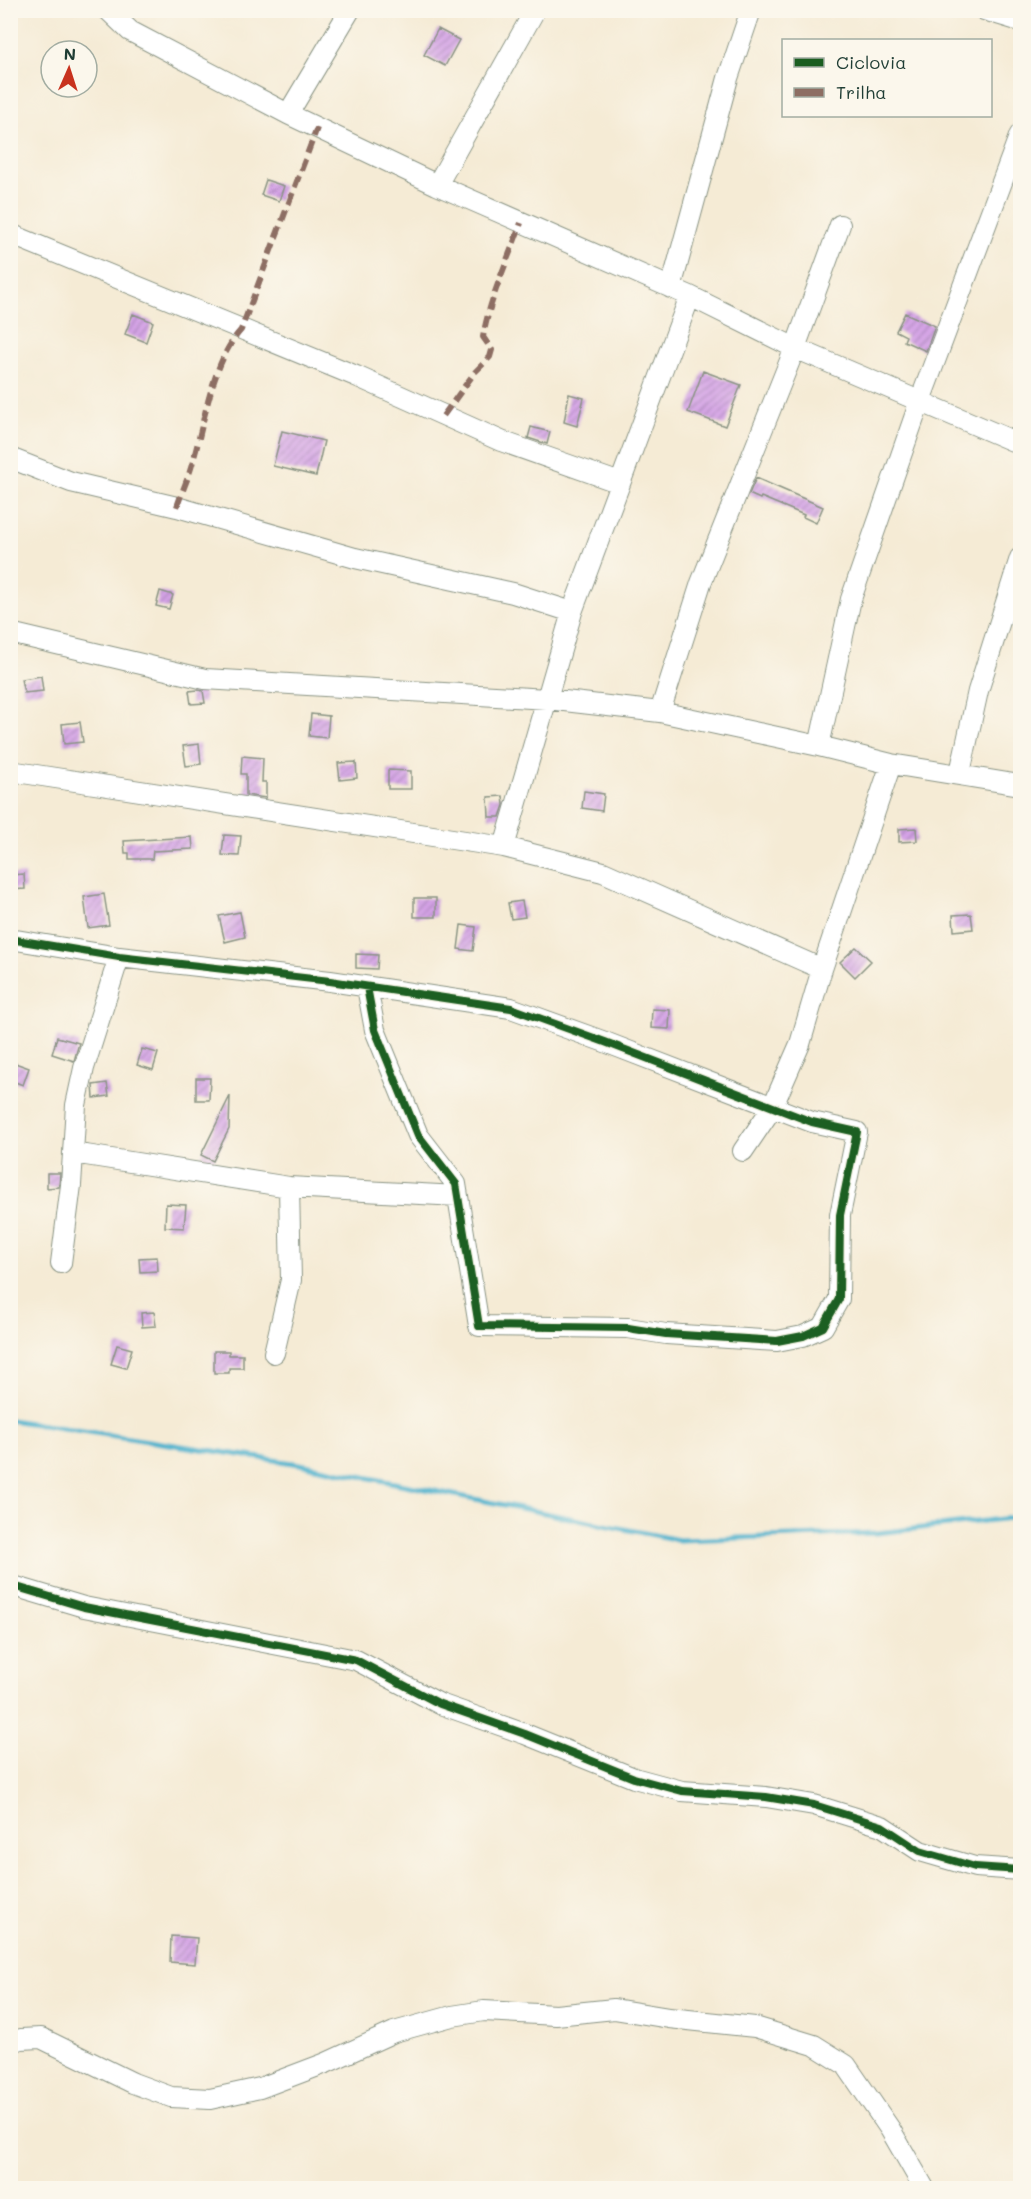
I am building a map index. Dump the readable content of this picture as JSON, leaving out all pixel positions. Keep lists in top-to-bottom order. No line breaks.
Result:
{"legend":["Ciclovia","Trilha"],"north":"top"}
